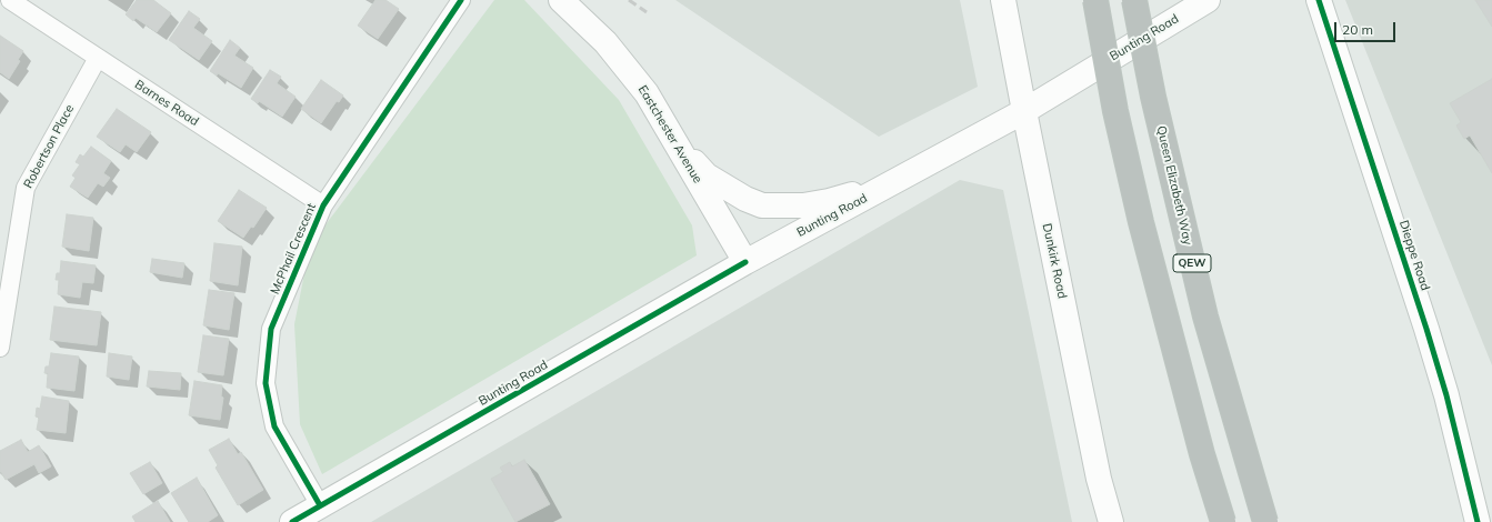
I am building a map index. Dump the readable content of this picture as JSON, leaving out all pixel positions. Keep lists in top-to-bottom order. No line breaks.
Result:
{"streets":{"highway":["Queen Elizabeth Way","QEW"],"street":["Bunting Road","Barnes Road","Eastchester Avenue","Robertson Place","McPhail Crescent","Dieppe Road","Dunkirk Road"]},"crossings":[["Bunting Road","Eastchester Avenue"],["Bunting Road","McPhail Crescent"],["Bunting Road","Dunkirk Road"],["Barnes Road","Robertson Place"],["Barnes Road","McPhail Crescent"]],"scale_bar":"20 m"}
